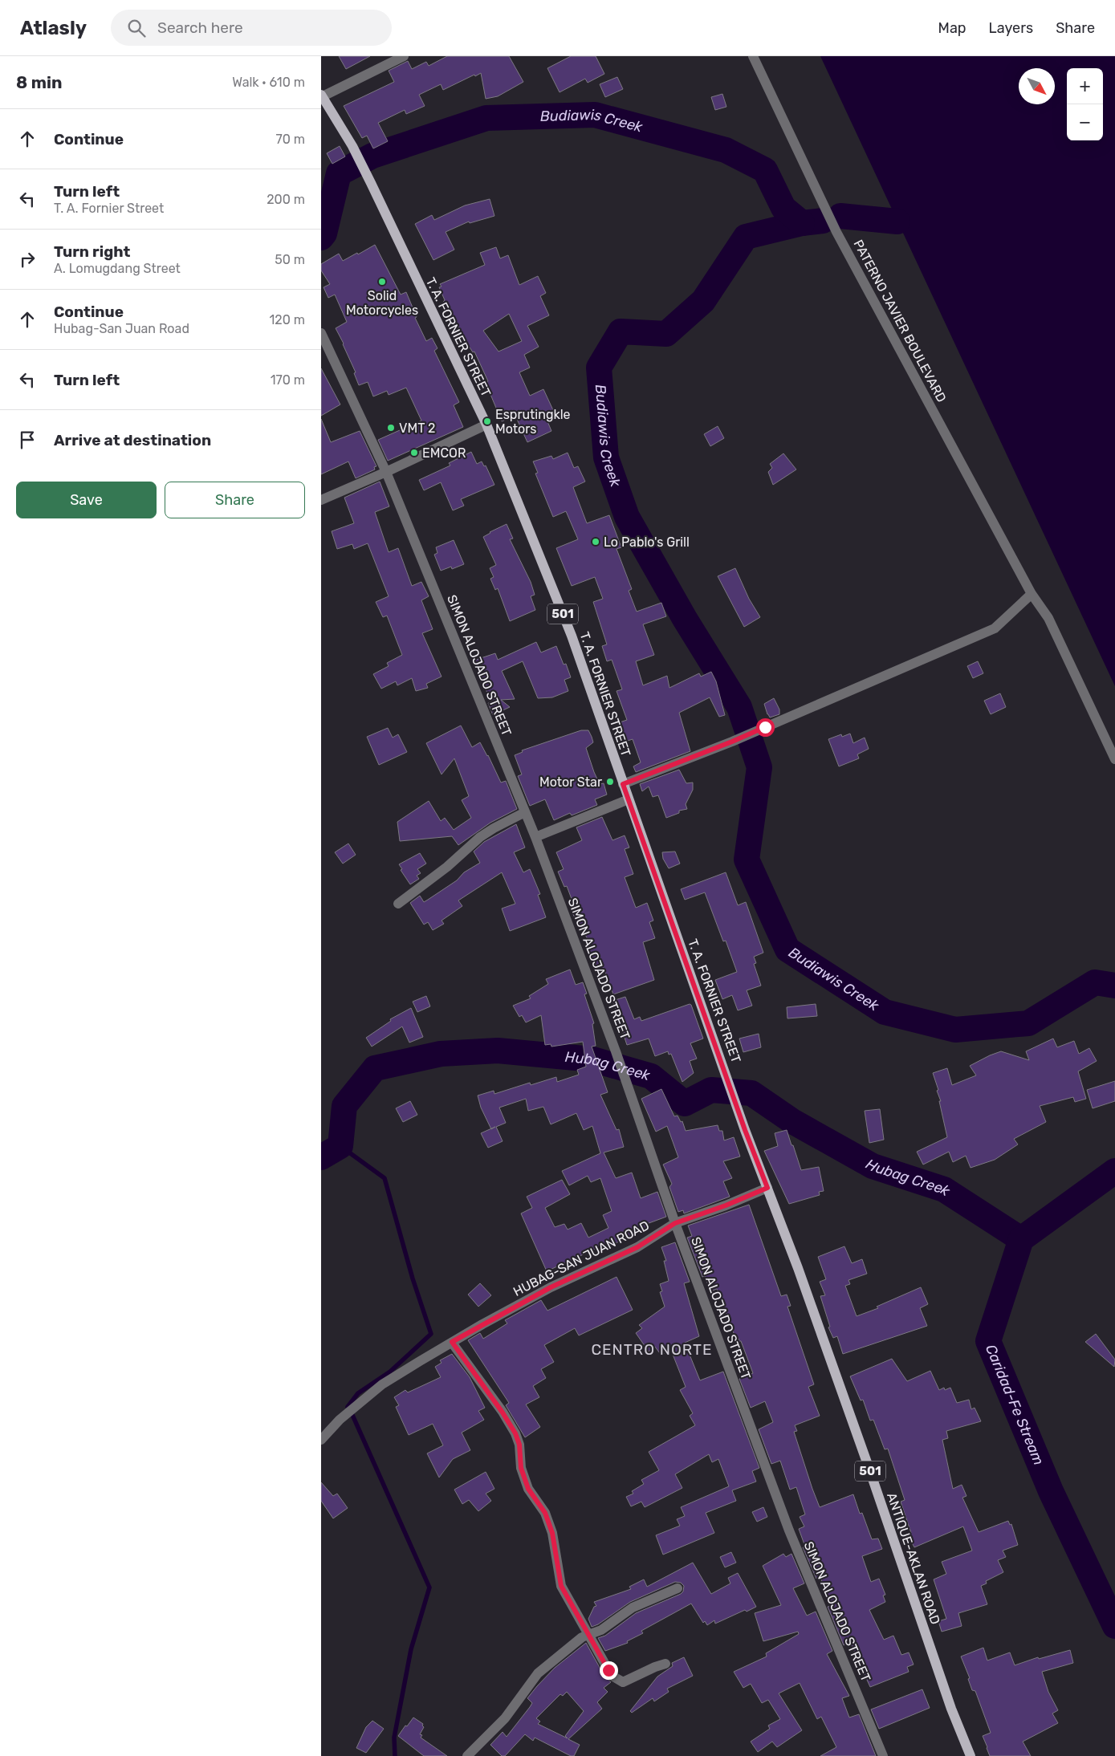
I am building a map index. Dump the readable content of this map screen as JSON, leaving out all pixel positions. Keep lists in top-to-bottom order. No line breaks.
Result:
{"streets":{"main road":["T. A. FORNIER STREET","501","ANTIQUE-AKLAN ROAD"],"street":["PATERNO JAVIER BOULEVARD","SIMON ALOJADO STREET","HUBAG-SAN JUAN ROAD"]},"crossings":[["T. A. FORNIER STREET","HUBAG-SAN JUAN ROAD"],["T. A. FORNIER STREET","ANTIQUE-AKLAN ROAD"],["SIMON ALOJADO STREET","HUBAG-SAN JUAN ROAD"],["HUBAG-SAN JUAN ROAD","ANTIQUE-AKLAN ROAD"]],"districts":["CENTRO NORTE"],"water":["Budiawis Creek","Hubag Creek","Caridad-Fe Stream"],"places":["Solid Motorcycles","Esprutingkle Motors","VMT 2","EMCOR","Lo Pablo's Grill","Motor Star"],"north":"bottom right","page":{"header":"Atlasly","search":"Search here","nav":["Map","Layers","Share"],"heading":["8 min","Walk · 610 m"],"map_buttons":["+","−"],"list":[["Continue","70 m"],["Turn left","T. A. Fornier Street","200 m"],["Turn right","A. Lomugdang Street","50 m"],["Continue","Hubag-San Juan Road","120 m"],["Turn left","170 m"],"Arrive at destination"],"buttons":["Save","Share"]}}
